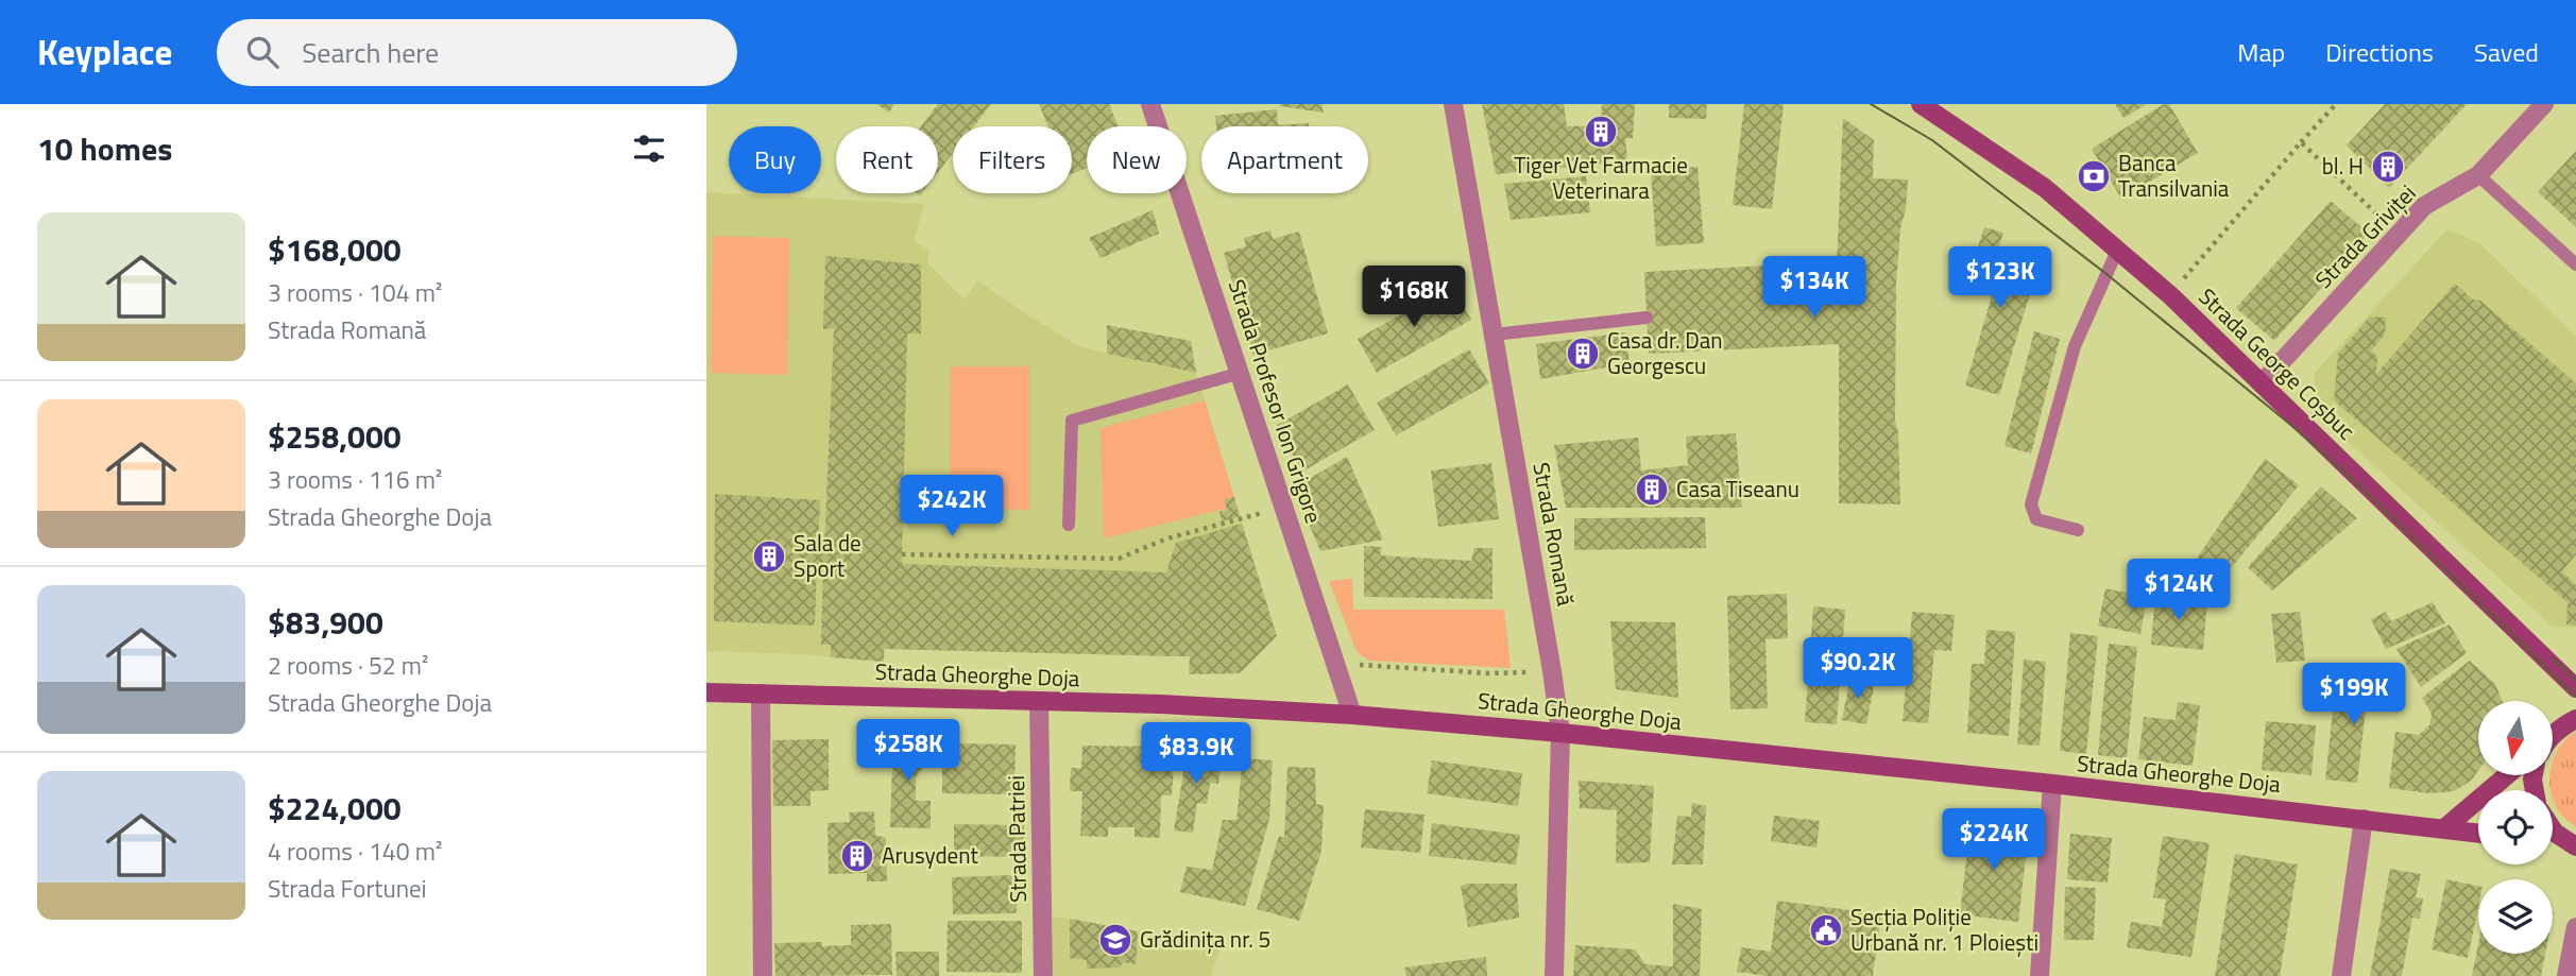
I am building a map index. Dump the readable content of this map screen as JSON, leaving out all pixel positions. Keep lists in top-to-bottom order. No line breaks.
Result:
{"streets":{"main road":["Strada George Coșbuc","Strada Gheorghe Doja"],"street":["Strada Griviței","Strada Profesor Ion Grigore","Strada Romană","Strada Patriei"]},"crossings":[["Strada Griviței","Strada George Coșbuc"],["Strada Profesor Ion Grigore","Strada Gheorghe Doja"],["Strada Romană","Strada Gheorghe Doja"],["Strada Gheorghe Doja","Strada Patriei"]],"places":{"building":["Tiger Vet Farmacie Veterinara","bl. H","Casa dr. Dan Georgescu","Casa Tiseanu","Sala de Sport","Arusydent"],"bank":["Banca Transilvania"],"public building":["Secția Poliție Urbană nr. 1 Ploiești"],"school or university":["Grădinița nr. 5"]},"north":"bottom","page":{"header":"Keyplace","search":"Search here","nav":["Map","Directions","Saved"],"heading":"10 homes","chip":["Buy","Rent","Filters","New","Apartment"],"list":[{"name":"$168,000","note":"3 rooms · 104 m² · Strada Romană"},{"name":"$258,000","note":"3 rooms · 116 m² · Strada Gheorghe Doja"},{"name":"$83,900","note":"2 rooms · 52 m² · Strada Gheorghe Doja"},{"name":"$224,000","note":"4 rooms · 140 m² · Strada Fortunei"}],"price":["$123K","$134K","$168K","$242K","$124K","$90.2K","$199K","$258K","$83.9K","$224K"]}}
